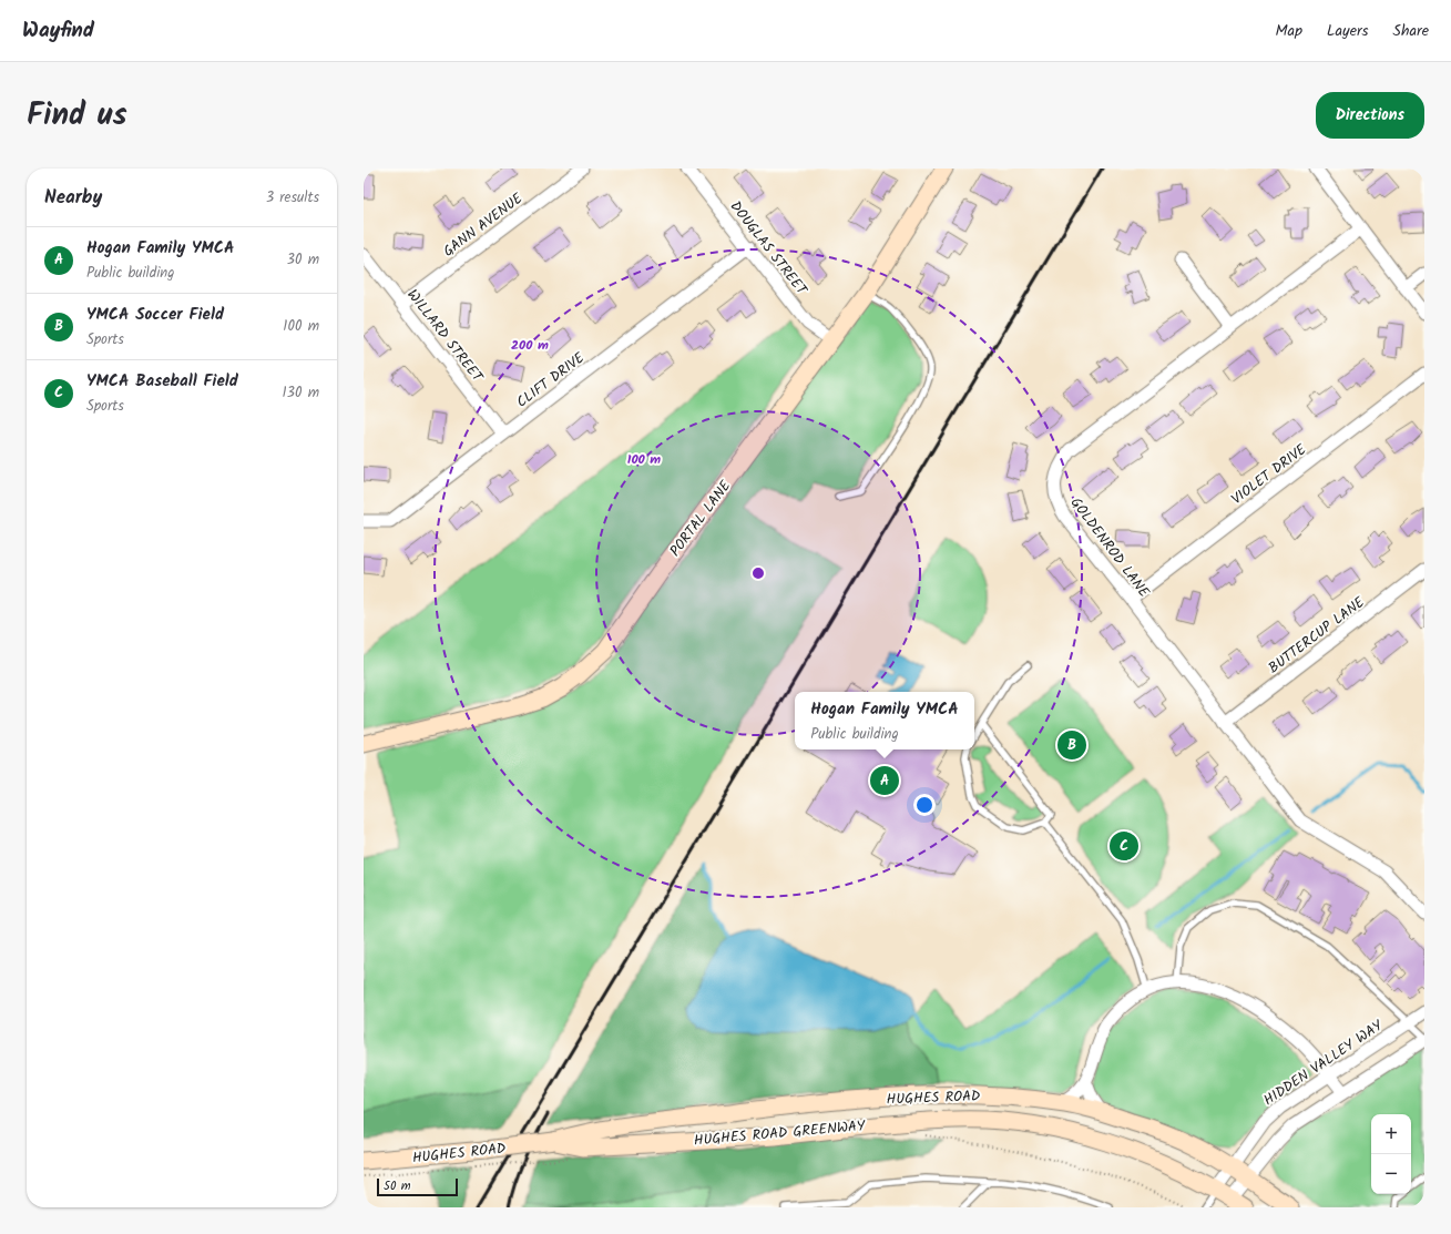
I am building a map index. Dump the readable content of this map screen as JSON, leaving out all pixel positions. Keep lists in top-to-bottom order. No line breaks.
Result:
{"streets":{"main road":["PORTAL LANE","HUGHES ROAD"],"street":["GANN AVENUE","DOUGLAS STREET","WILLARD STREET","CLIFT DRIVE","VIOLET DRIVE","GOLDENROD LANE","BUTTERCUP LANE","HIDDEN VALLEY WAY"]},"crossings":[["GANN AVENUE","WILLARD STREET"],["DOUGLAS STREET","CLIFT DRIVE"],["DOUGLAS STREET","PORTAL LANE"],["WILLARD STREET","CLIFT DRIVE"],["VIOLET DRIVE","GOLDENROD LANE"],["GOLDENROD LANE","BUTTERCUP LANE"],["HIDDEN VALLEY WAY","HUGHES ROAD"]],"scale_bar":"50 m","page":{"header":"Wayfind","nav":["Map","Layers","Share"],"title":"Find us","buttons":"Directions","heading":["Nearby","3 results"],"list":[{"mark":"A","name":"Hogan Family YMCA","note":"Public building","value":"30 m"},{"mark":"B","name":"YMCA Soccer Field","note":"Sports","value":"100 m"},{"mark":"C","name":"YMCA Baseball Field","note":"Sports","value":"130 m"}],"popup":["Hogan Family YMCA","Public building"],"pins":["B","A","C"],"map_buttons":["+","−"],"scale":"50 m"},"rings":["200 m","100 m"]}
